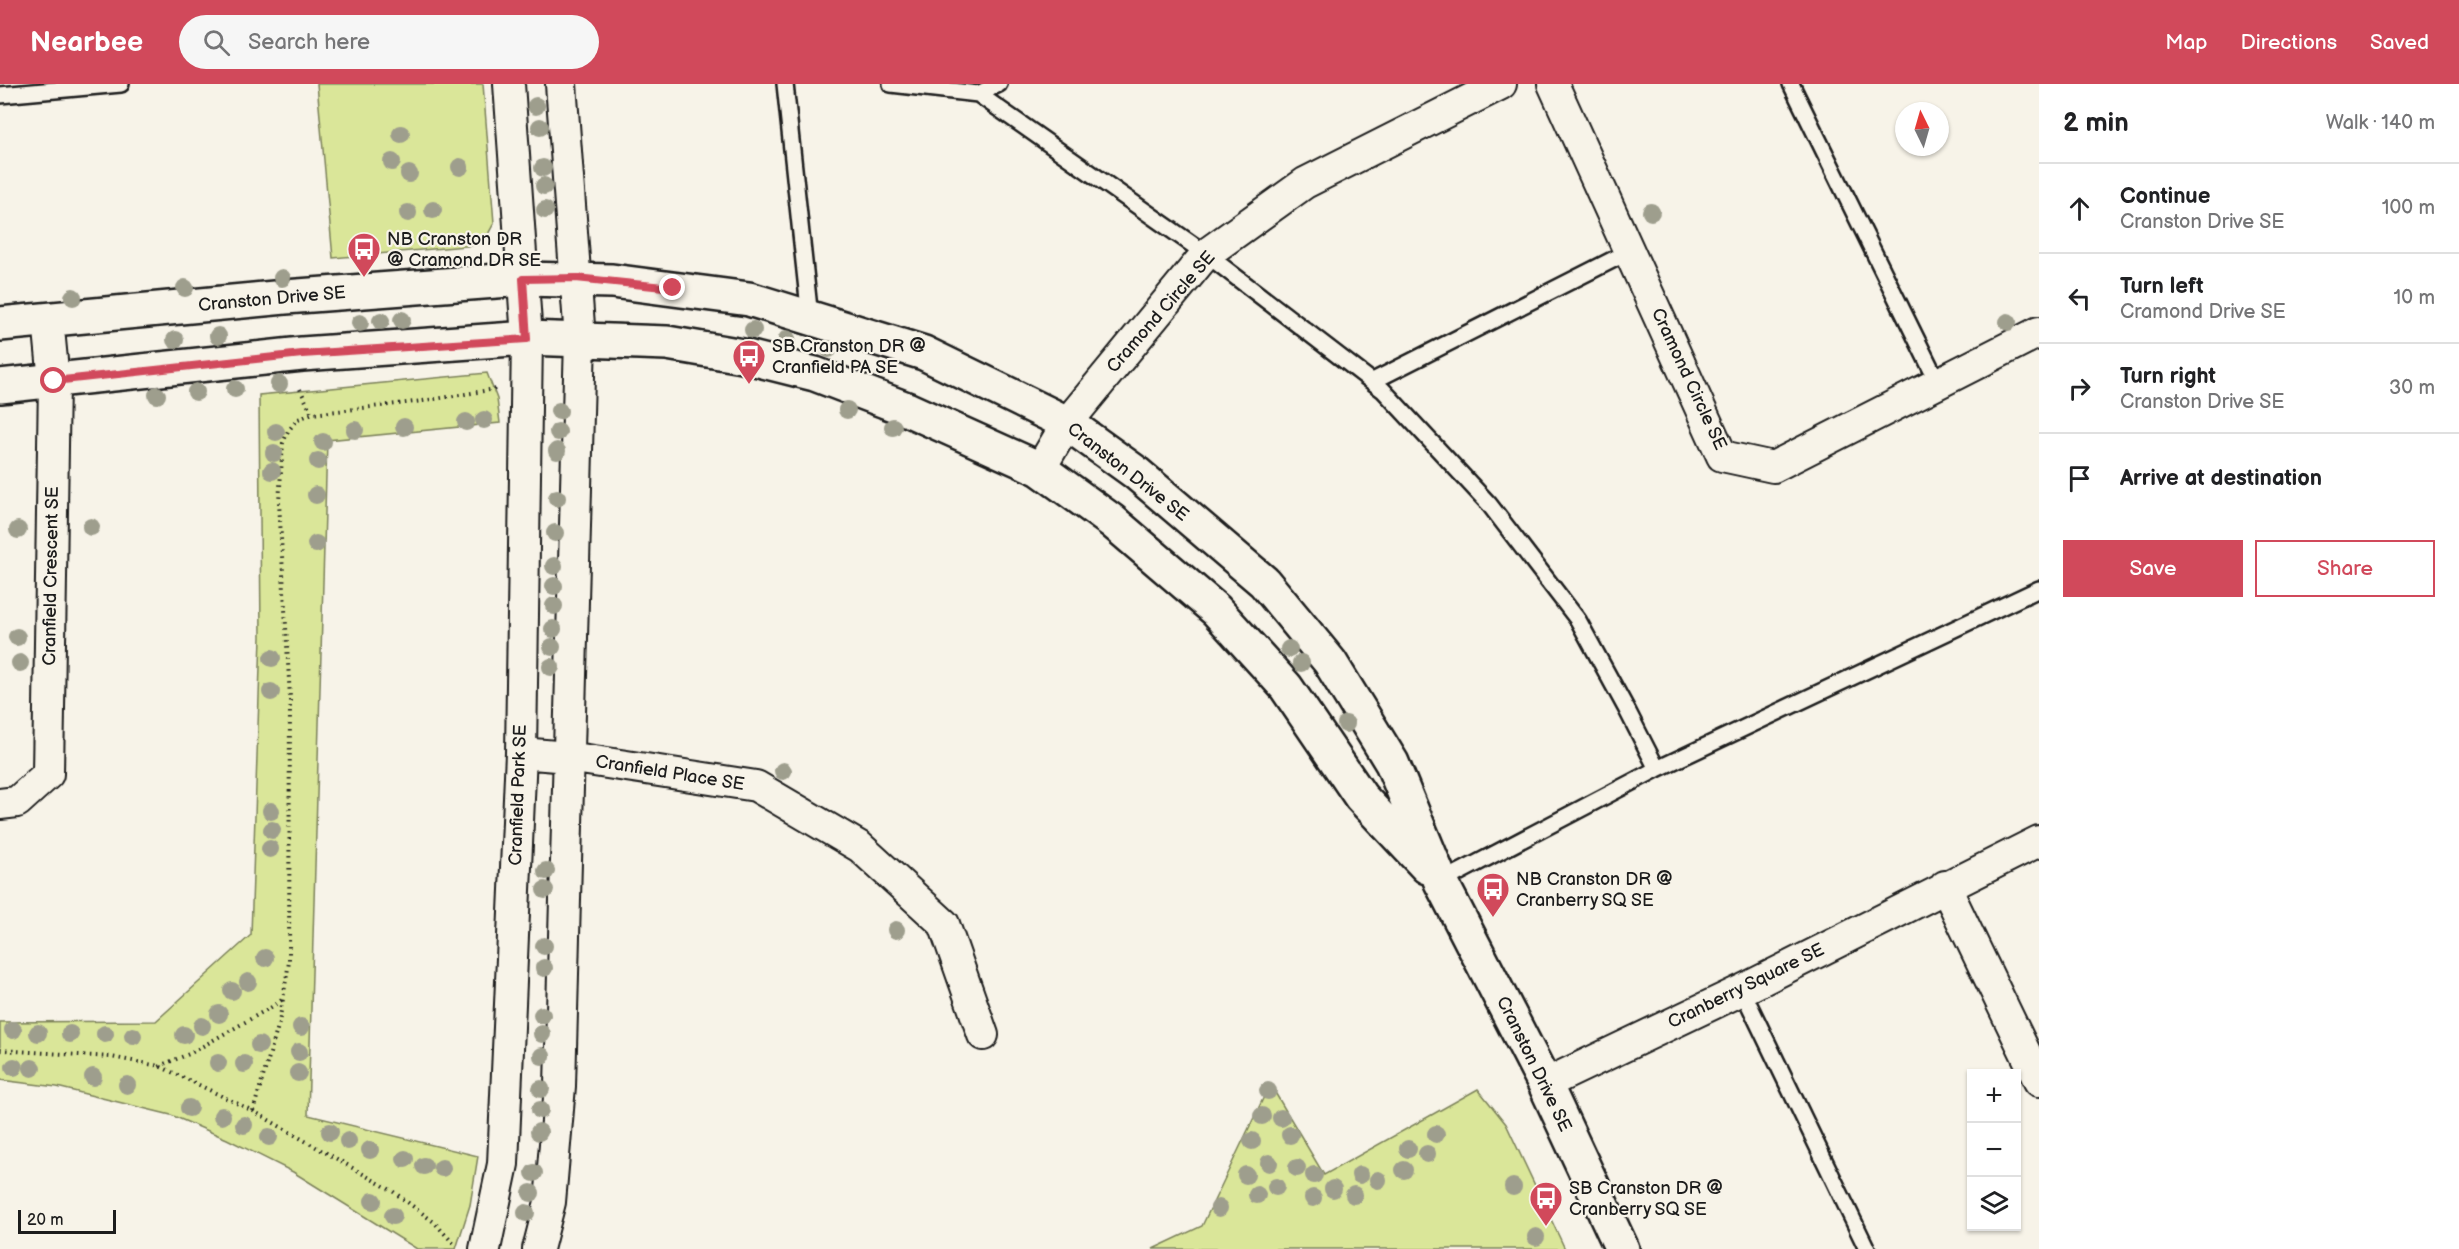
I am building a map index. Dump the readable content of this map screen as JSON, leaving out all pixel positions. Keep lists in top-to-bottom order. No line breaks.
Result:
{"streets":{"street":["Cranston Drive SE","Cramond Circle SE","Cranfield Crescent SE","Cranfield Place SE","Cranfield Park SE","Cranberry Square SE"]},"crossings":[["Cranston Drive SE","Cramond Circle SE"],["Cranston Drive SE","Cranfield Crescent SE"],["Cranston Drive SE","Cranfield Park SE"],["Cranston Drive SE","Cranberry Square SE"],["Cranfield Place SE","Cranfield Park SE"]],"places":{"bus stop":["NB Cranston DR @ Cramond DR SE","SB Cranston DR @ Cranfield PA SE","NB Cranston DR @ Cranberry SQ SE","SB Cranston DR @ Cranberry SQ SE"]},"scale_bar":"20 m","north":"top","page":{"header":"Nearbee","search":"Search here","nav":["Map","Directions","Saved"],"heading":["2 min","Walk · 140 m"],"list":[["Continue","Cranston Drive SE","100 m"],["Turn left","Cramond Drive SE","10 m"],["Turn right","Cranston Drive SE","30 m"],"Arrive at destination"],"buttons":["Save","Share"],"map_buttons":["+","−"],"scale":"20 m"}}
